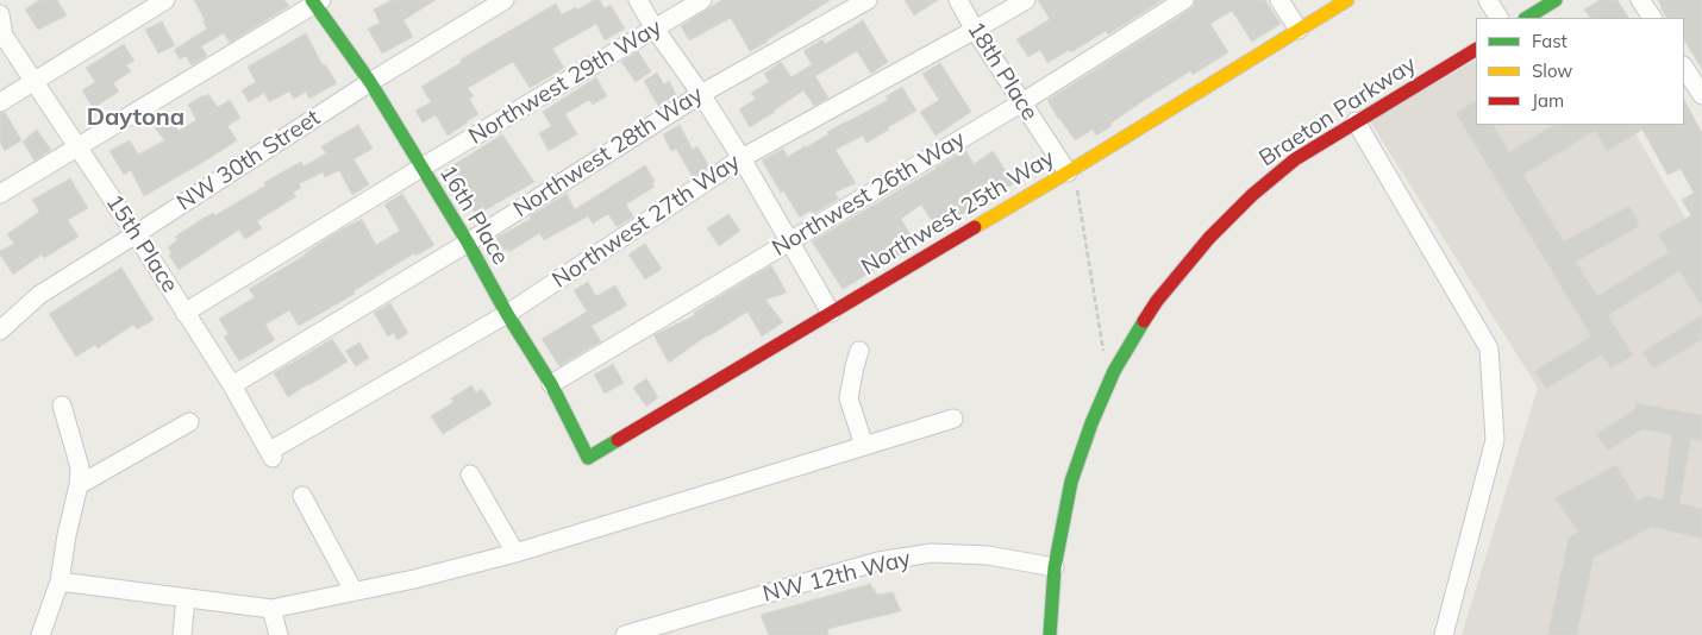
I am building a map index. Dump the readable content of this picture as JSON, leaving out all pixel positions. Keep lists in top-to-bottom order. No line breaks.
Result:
{"streets":{"street":["18th Place","Northwest 29th Way","Braeton Parkway","Northwest 28th Way","NW 30th Street","Northwest 26th Way","Northwest 25th Way","16th Place","Northwest 27th Way","15th Place","NW 12th Way"]},"crossings":[["18th Place","Northwest 26th Way"],["18th Place","Northwest 25th Way"],["18th Place","Northwest 27th Way"],["Northwest 29th Way","16th Place"],["Northwest 29th Way","15th Place"],["Braeton Parkway","NW 12th Way"],["Northwest 28th Way","16th Place"],["Northwest 28th Way","15th Place"],["NW 30th Street","16th Place"],["NW 30th Street","15th Place"],["Northwest 26th Way","16th Place"],["Northwest 25th Way","16th Place"],["16th Place","Northwest 27th Way"],["Northwest 27th Way","15th Place"]],"districts":["Daytona"],"legend":["Fast","Slow","Jam"]}
